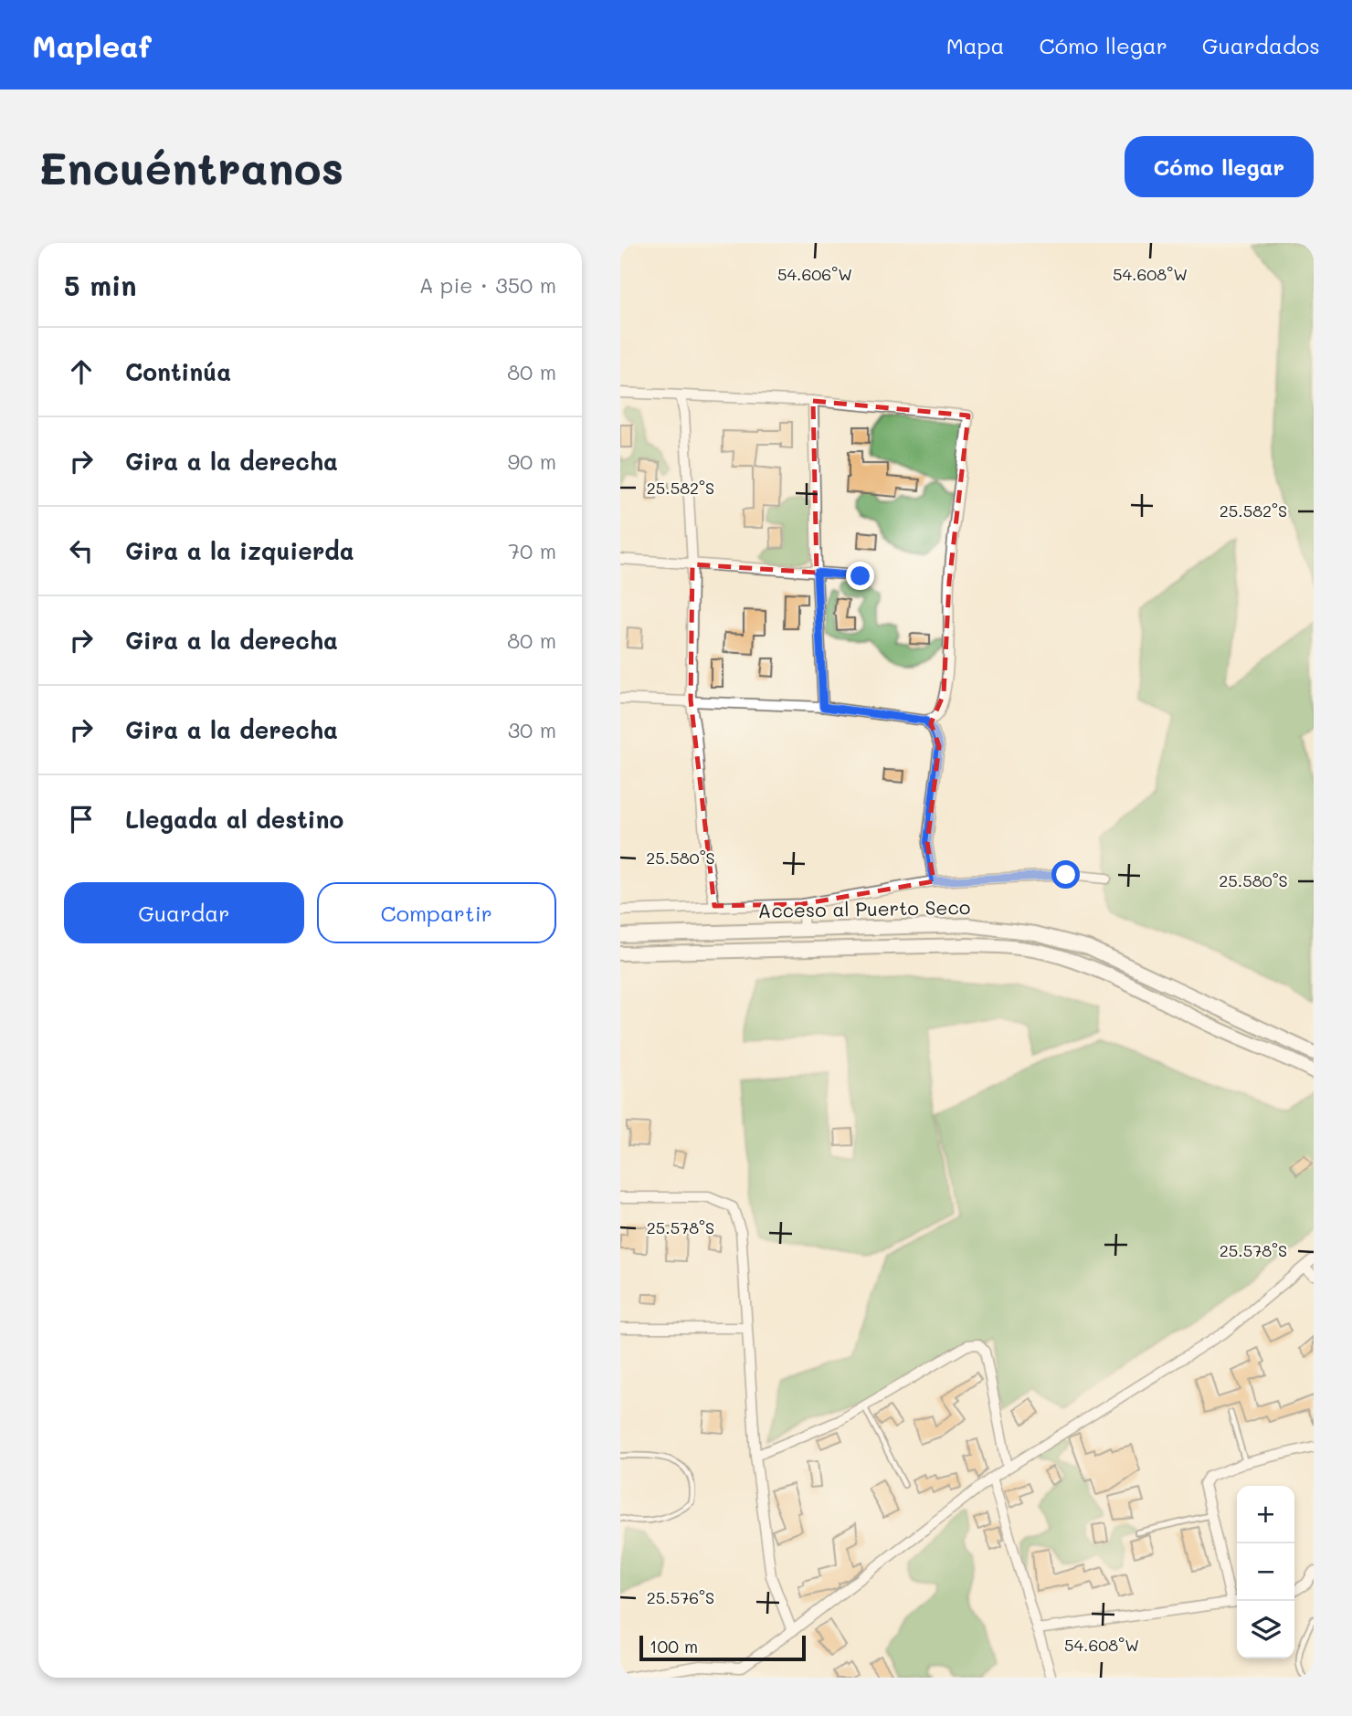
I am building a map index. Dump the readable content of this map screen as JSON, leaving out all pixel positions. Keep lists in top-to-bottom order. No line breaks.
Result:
{"streets":{"main road":["Acceso al Puerto Seco"]},"scale_bar":"100 m","page":{"header":"Mapleaf","nav":["Mapa","Cómo llegar","Guardados"],"buttons":["Cómo llegar",["Guardar","Compartir"]],"title":"Encuéntranos","heading":["5 min","A pie · 350 m"],"list":[["Continúa","80 m"],["Gira a la derecha","90 m"],["Gira a la izquierda","70 m"],["Gira a la derecha","80 m"],["Gira a la derecha","30 m"],"Llegada al destino"],"map_buttons":["+","−"],"scale":"100 m"},"coordinates":["54.606°W","54.608°W","25.582°S","25.580°S","25.578°S","25.576°S"]}
